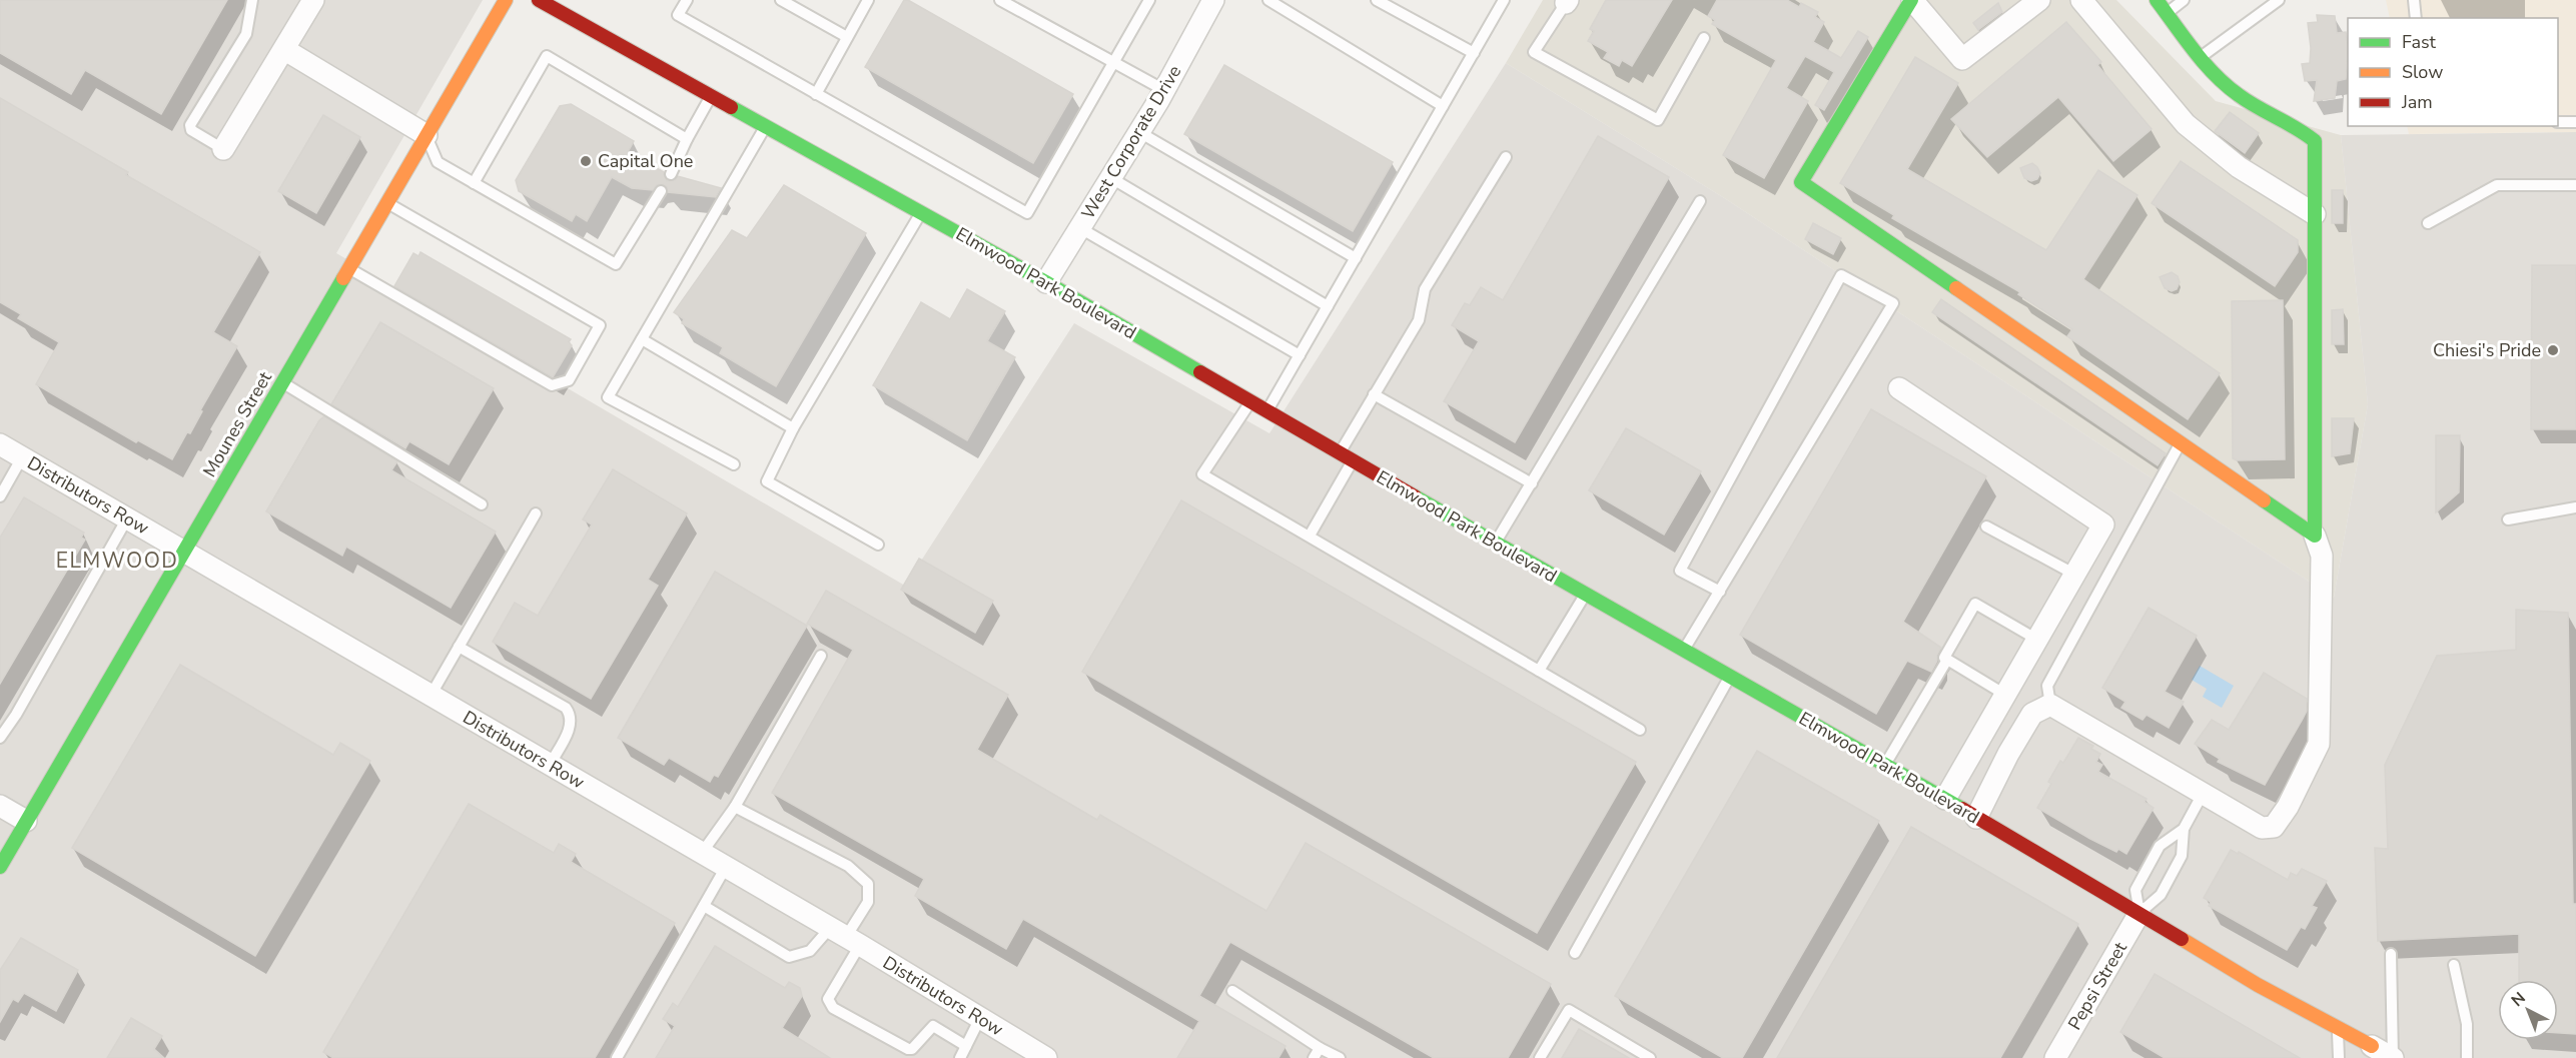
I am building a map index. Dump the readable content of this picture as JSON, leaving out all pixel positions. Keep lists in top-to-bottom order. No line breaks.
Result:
{"streets":{"street":["West Corporate Drive","Elmwood Park Boulevard","Mounes Street","Distributors Row","Pepsi Street"]},"crossings":[["West Corporate Drive","Elmwood Park Boulevard"],["Elmwood Park Boulevard","Pepsi Street"],["Mounes Street","Distributors Row"]],"districts":["ELMWOOD"],"places":["Capital One","Chiesi's Pride"],"legend":["Fast","Slow","Jam"],"north":"top left"}
